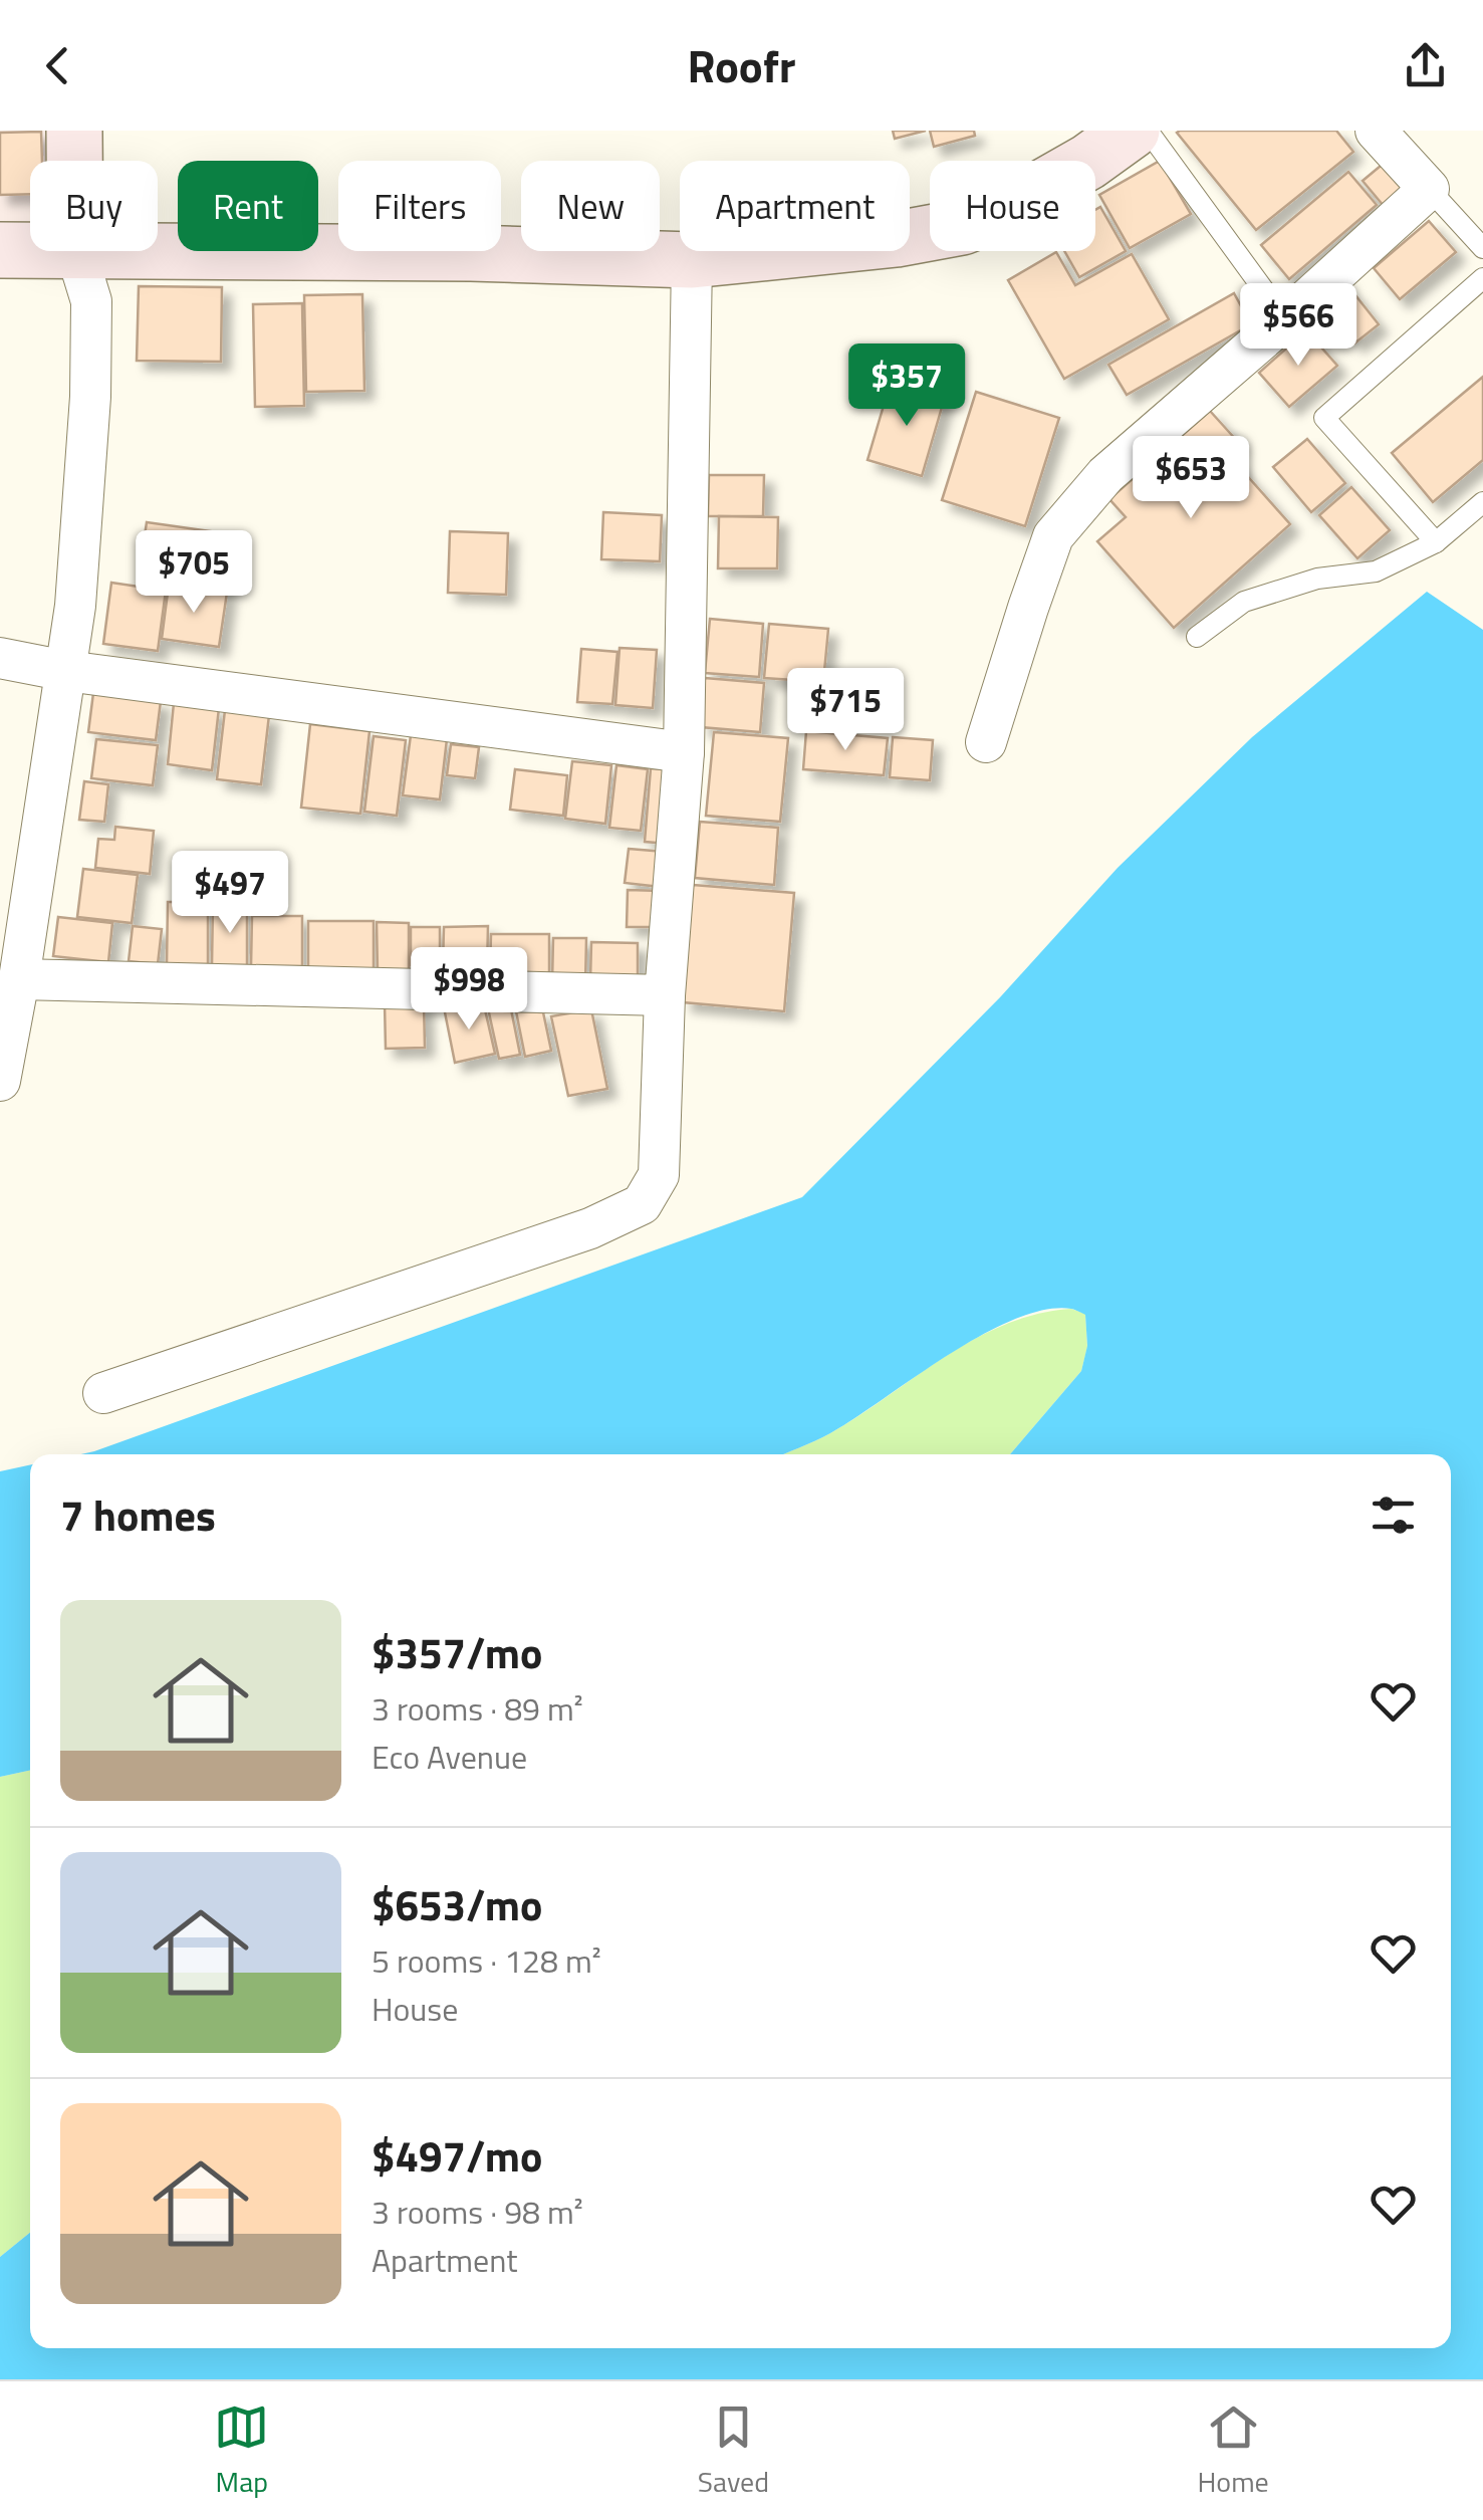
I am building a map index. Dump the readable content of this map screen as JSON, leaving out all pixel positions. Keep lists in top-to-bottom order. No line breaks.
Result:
{"page":{"header":"Roofr","chip":["Buy","Rent","Filters","New","Apartment","House"],"price":["$566","$357","$653","$705","$715","$497","$998"],"heading":"7 homes","list":[{"name":"$357/mo","note":"3 rooms · 89 m² · Eco Avenue"},{"name":"$653/mo","note":"5 rooms · 128 m² · House"},{"name":"$497/mo","note":"3 rooms · 98 m² · Apartment"}],"tabs":["Map","Saved","Home"]}}
